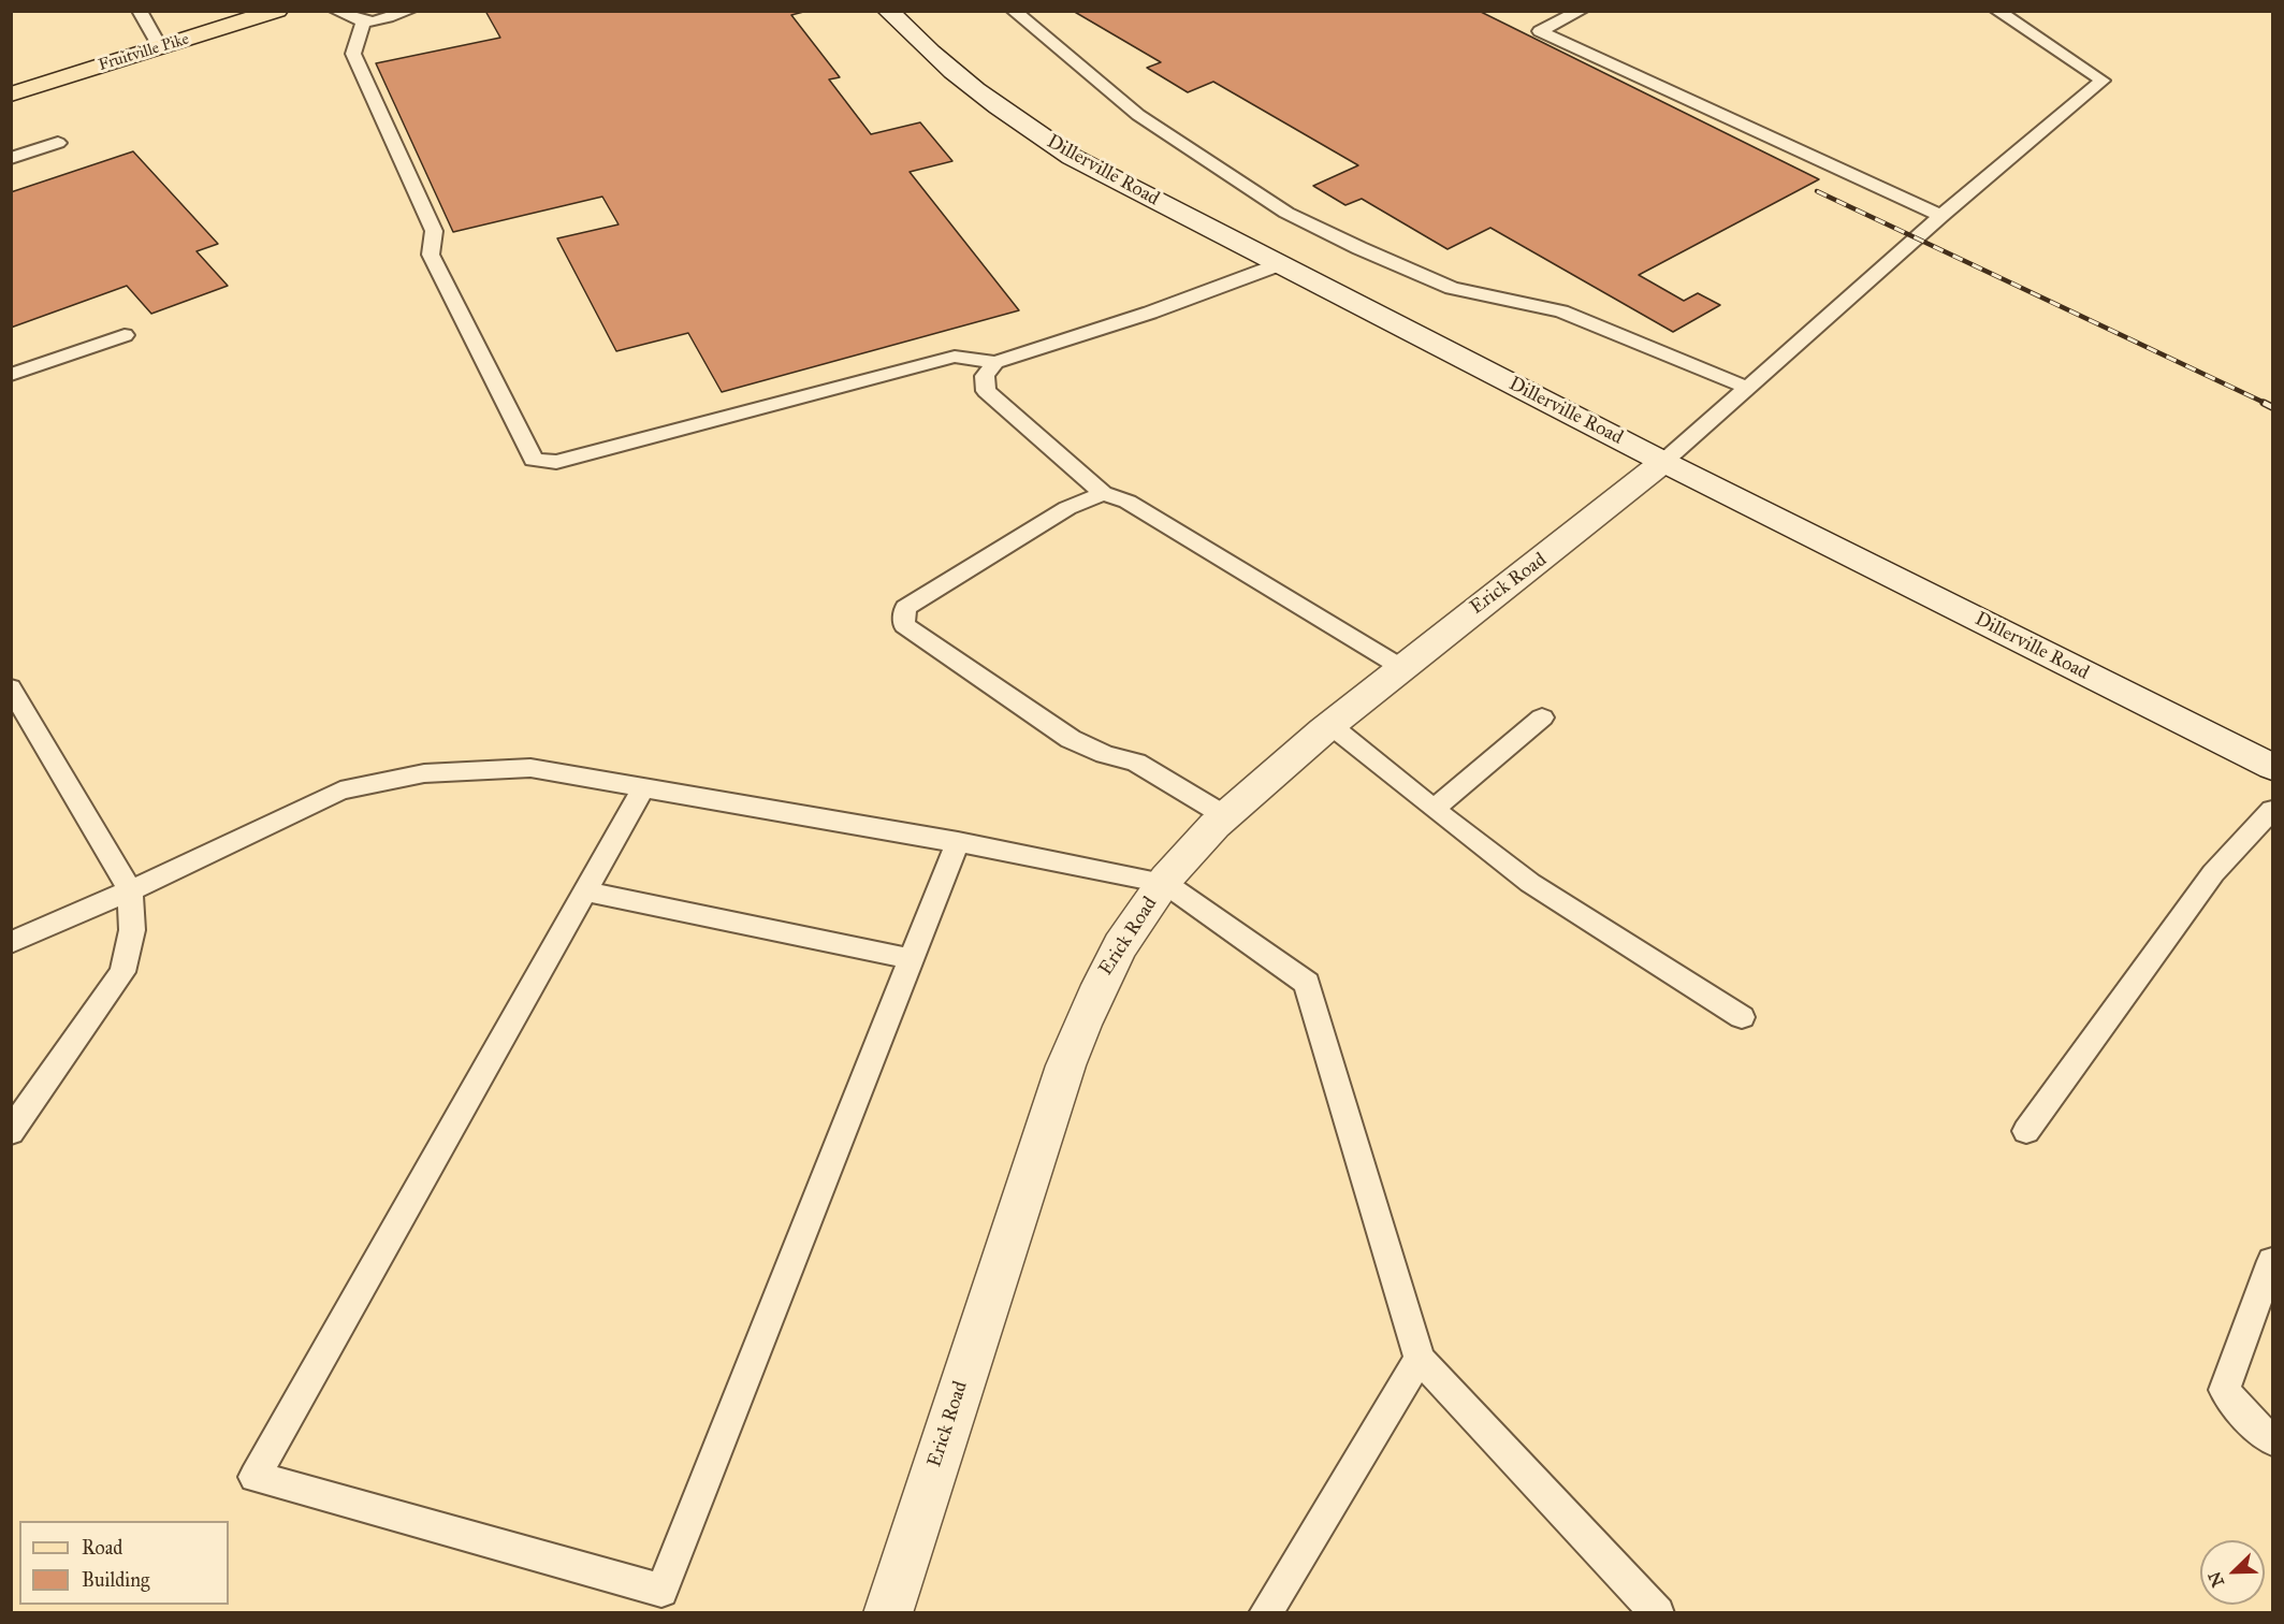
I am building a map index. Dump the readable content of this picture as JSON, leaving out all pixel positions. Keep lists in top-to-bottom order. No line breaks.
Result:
{"streets":{"main road":["Fruitville Pike","Dillerville Road","Erick Road"]},"crossings":[["Dillerville Road","Erick Road"]],"legend":["Road","Building"],"north":"bottom left"}
